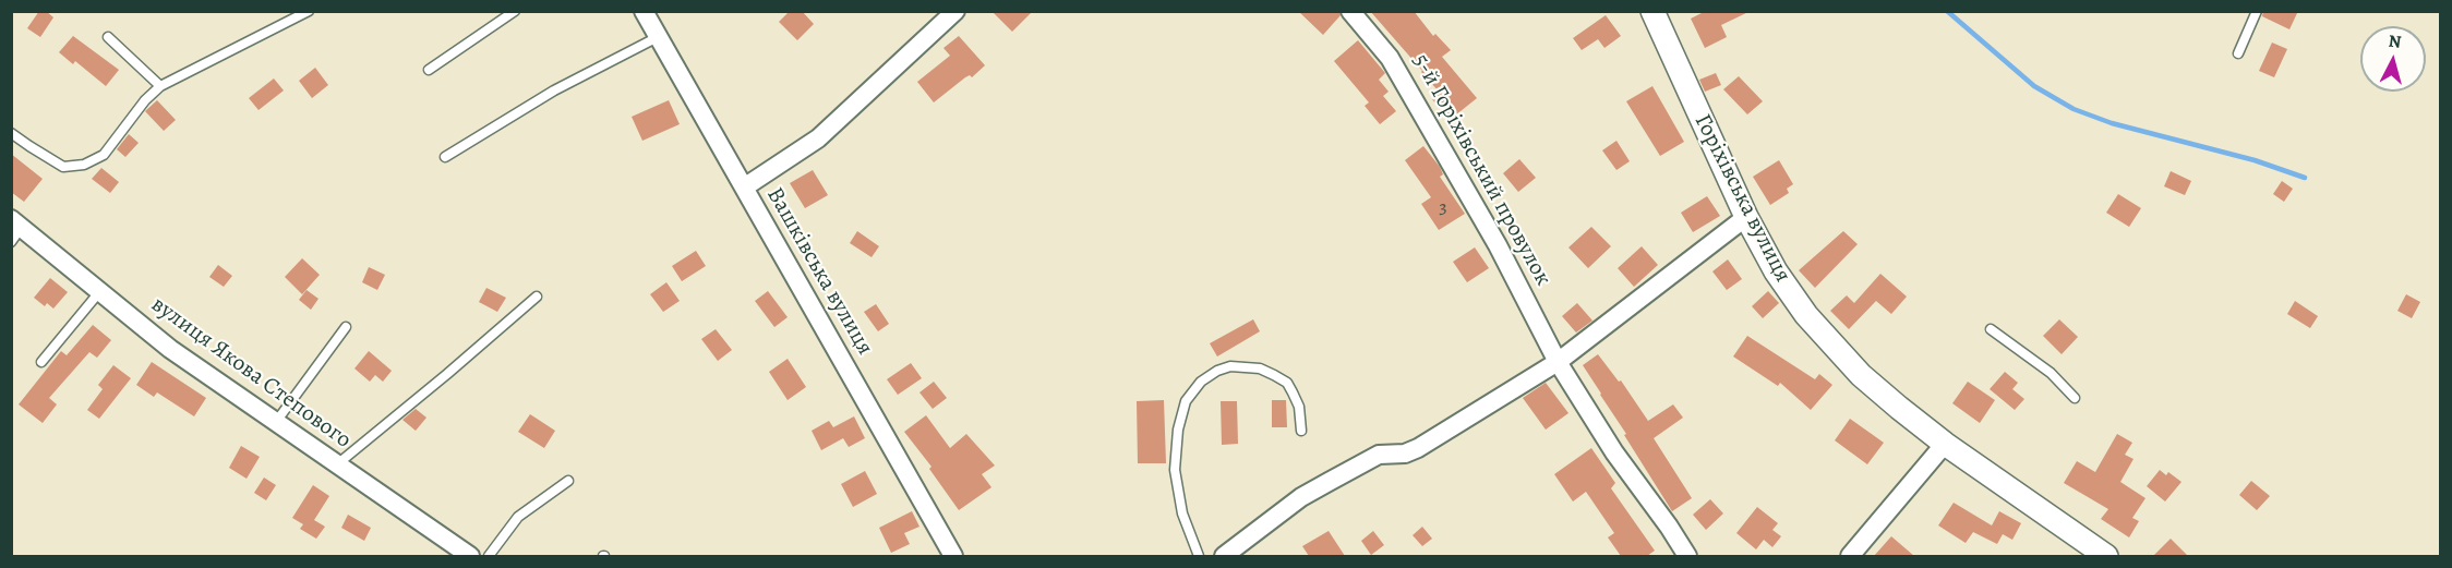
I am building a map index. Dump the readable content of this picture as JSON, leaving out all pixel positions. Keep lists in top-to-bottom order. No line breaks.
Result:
{"streets":{"street":["5-й Горіхівський провулок","Горіхівська вулиця","Вашківська вулиця","вулиця Якова Степового"]},"house_numbers":["3"],"north":"top"}
